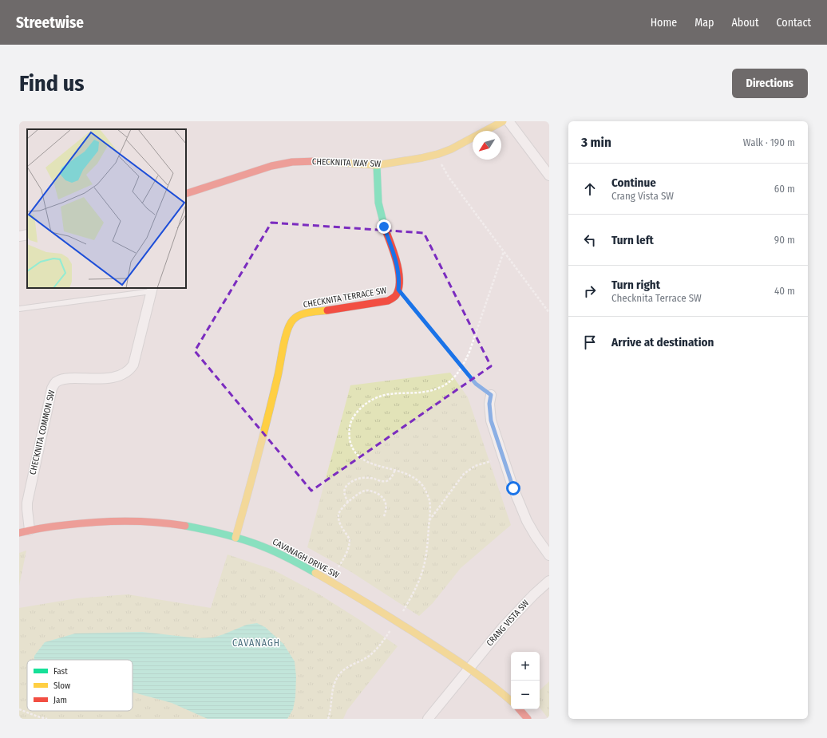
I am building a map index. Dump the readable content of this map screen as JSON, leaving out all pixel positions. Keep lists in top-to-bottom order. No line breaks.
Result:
{"streets":{"street":["CHECKNITA WAY SW","CHECKNITA TERRACE SW","CHECKNITA COMMON SW","CAVANAGH DRIVE SW","CRANG VISTA SW"]},"crossings":[["CHECKNITA WAY SW","CHECKNITA TERRACE SW"],["CHECKNITA TERRACE SW","CAVANAGH DRIVE SW"],["CHECKNITA COMMON SW","CAVANAGH DRIVE SW"],["CAVANAGH DRIVE SW","CRANG VISTA SW"]],"districts":["CAVANAGH"],"legend":["Fast","Slow","Jam"],"north":"bottom left","page":{"header":"Streetwise","nav":["Home","Map","About","Contact"],"buttons":"Directions","title":"Find us","heading":["3 min","Walk · 190 m"],"list":[["Continue","Crang Vista SW","60 m"],["Turn left","90 m"],["Turn right","Checknita Terrace SW","40 m"],"Arrive at destination"],"map_buttons":["+","−"]}}
